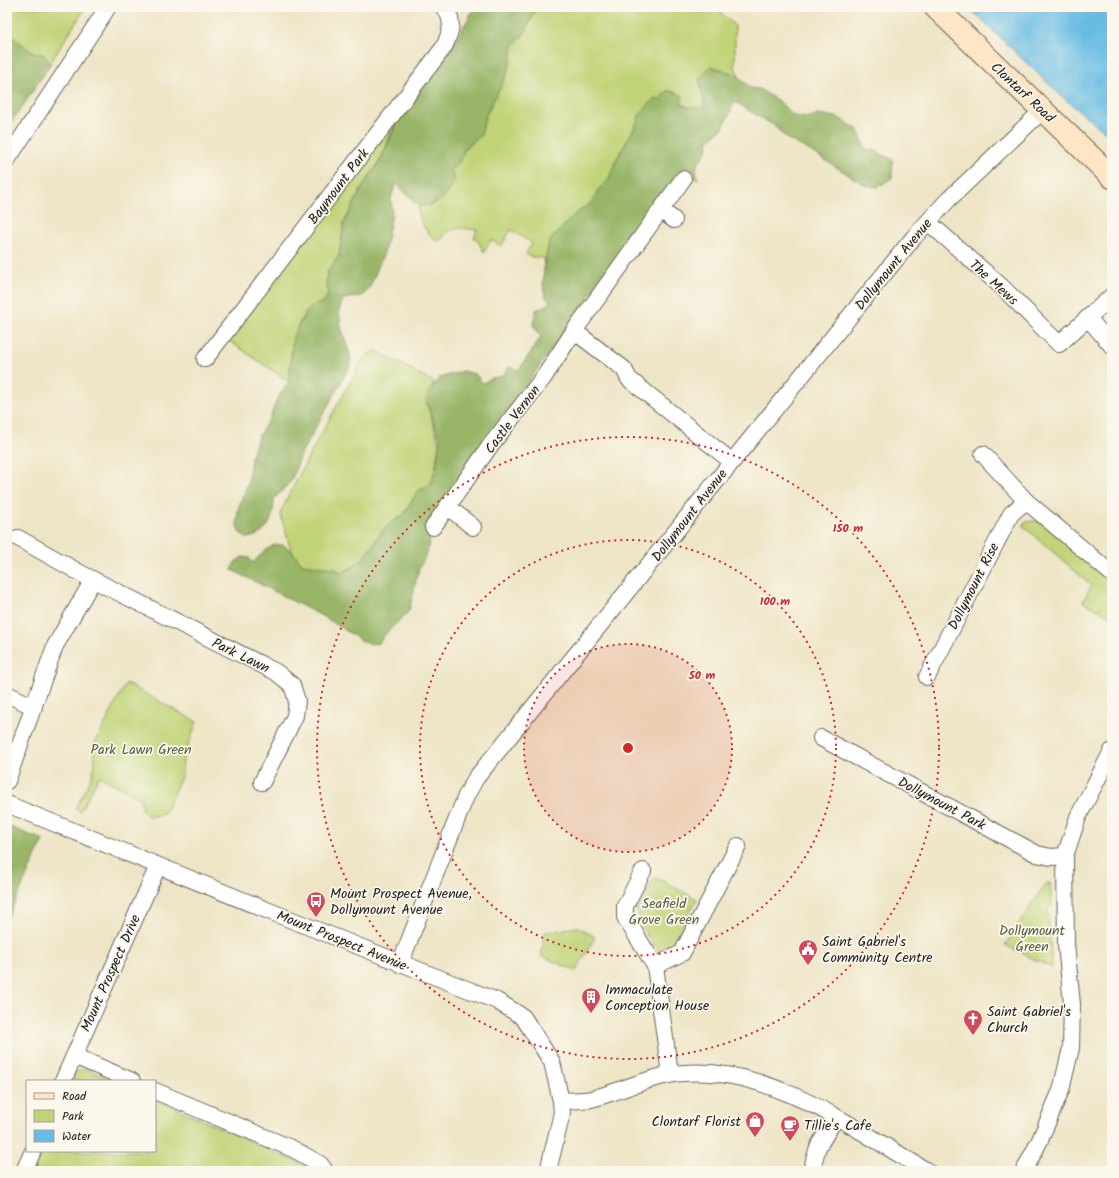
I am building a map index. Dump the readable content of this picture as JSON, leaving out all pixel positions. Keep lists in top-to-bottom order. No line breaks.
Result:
{"streets":{"main road":["Clontarf Road"],"street":["Baymount Park","Dollymount Avenue","The Mews","Castle Vernon","Dollymount Rise","Park Lawn","Dollymount Park","Mount Prospect Avenue","Mount Prospect Drive"]},"crossings":[["Clontarf Road","Dollymount Avenue"],["Dollymount Avenue","The Mews"],["Dollymount Avenue","Mount Prospect Avenue"],["Mount Prospect Avenue","Mount Prospect Drive"]],"parks":["Park Lawn Green","Seafield Grove Green","Dollymount Green"],"places":{"bus stop":["Mount Prospect Avenue, Dollymount Avenue"],"public building":["Saint Gabriel's Community Centre"],"building":["Immaculate Conception House"],"church":["Saint Gabriel's Church"],"shop":["Clontarf Florist"],"cafe":["Tillie's Cafe"]},"legend":["Road","Park","Water"],"rings":["150 m","100 m","50 m"]}
